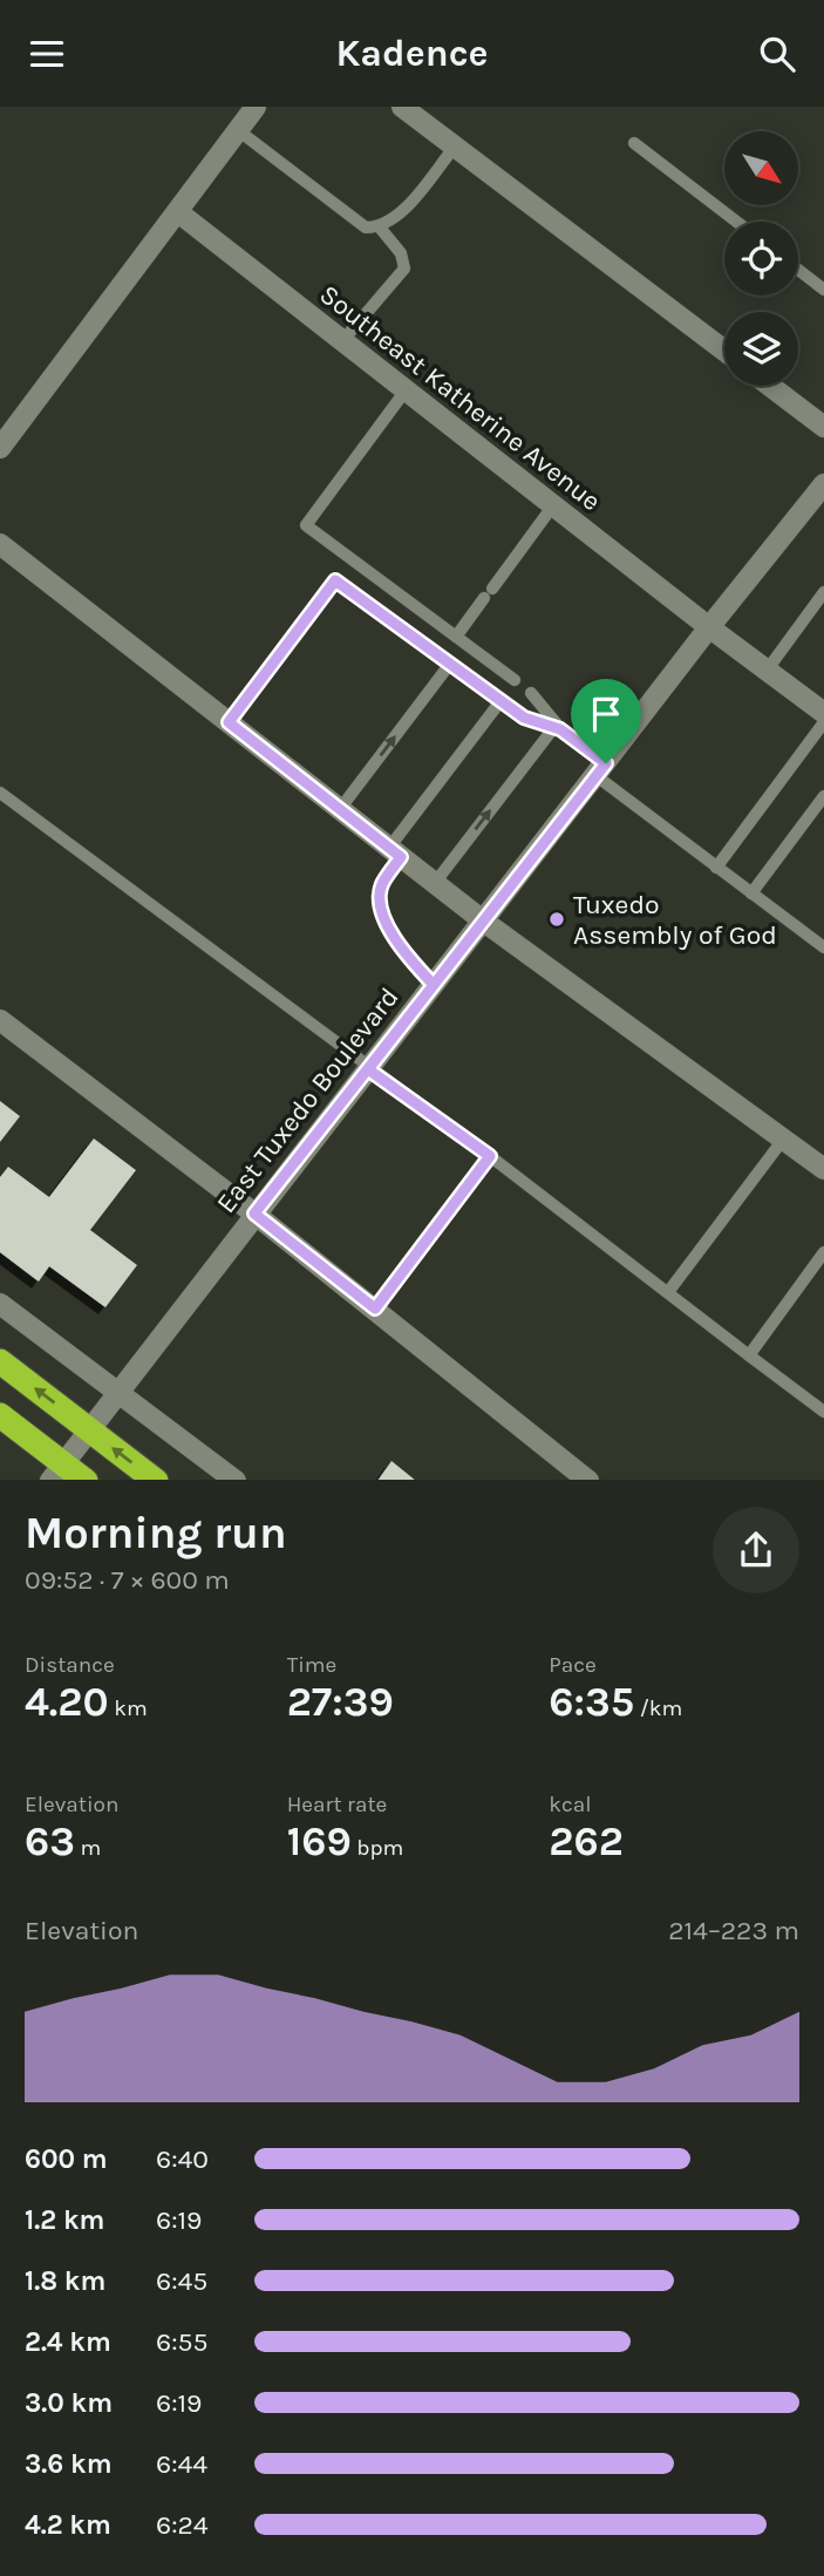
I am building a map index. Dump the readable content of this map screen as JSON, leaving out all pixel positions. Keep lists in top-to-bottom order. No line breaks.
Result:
{"streets":{"street":["Southeast Katherine Avenue","East Tuxedo Boulevard"]},"crossings":[["Southeast Katherine Avenue","East Tuxedo Boulevard"]],"places":["Tuxedo Assembly of God"],"north":"bottom right","page":{"header":"Kadence","heading":["Morning run","09:52 · 7 × 600 m"],"stats":[["Distance","4.20 km"],["Time","27:39"],["Pace","6:35 /km"],["Elevation","63 m"],["Heart rate","169 bpm"],["kcal","262"]],"chart":["Elevation","214–223 m"],"list":[{"name":"600 m","note":"6:40"},{"name":"1.2 km","note":"6:19"},{"name":"1.8 km","note":"6:45"},{"name":"2.4 km","note":"6:55"},{"name":"3.0 km","note":"6:19"},{"name":"3.6 km","note":"6:44"},{"name":"4.2 km","note":"6:24"}]}}
